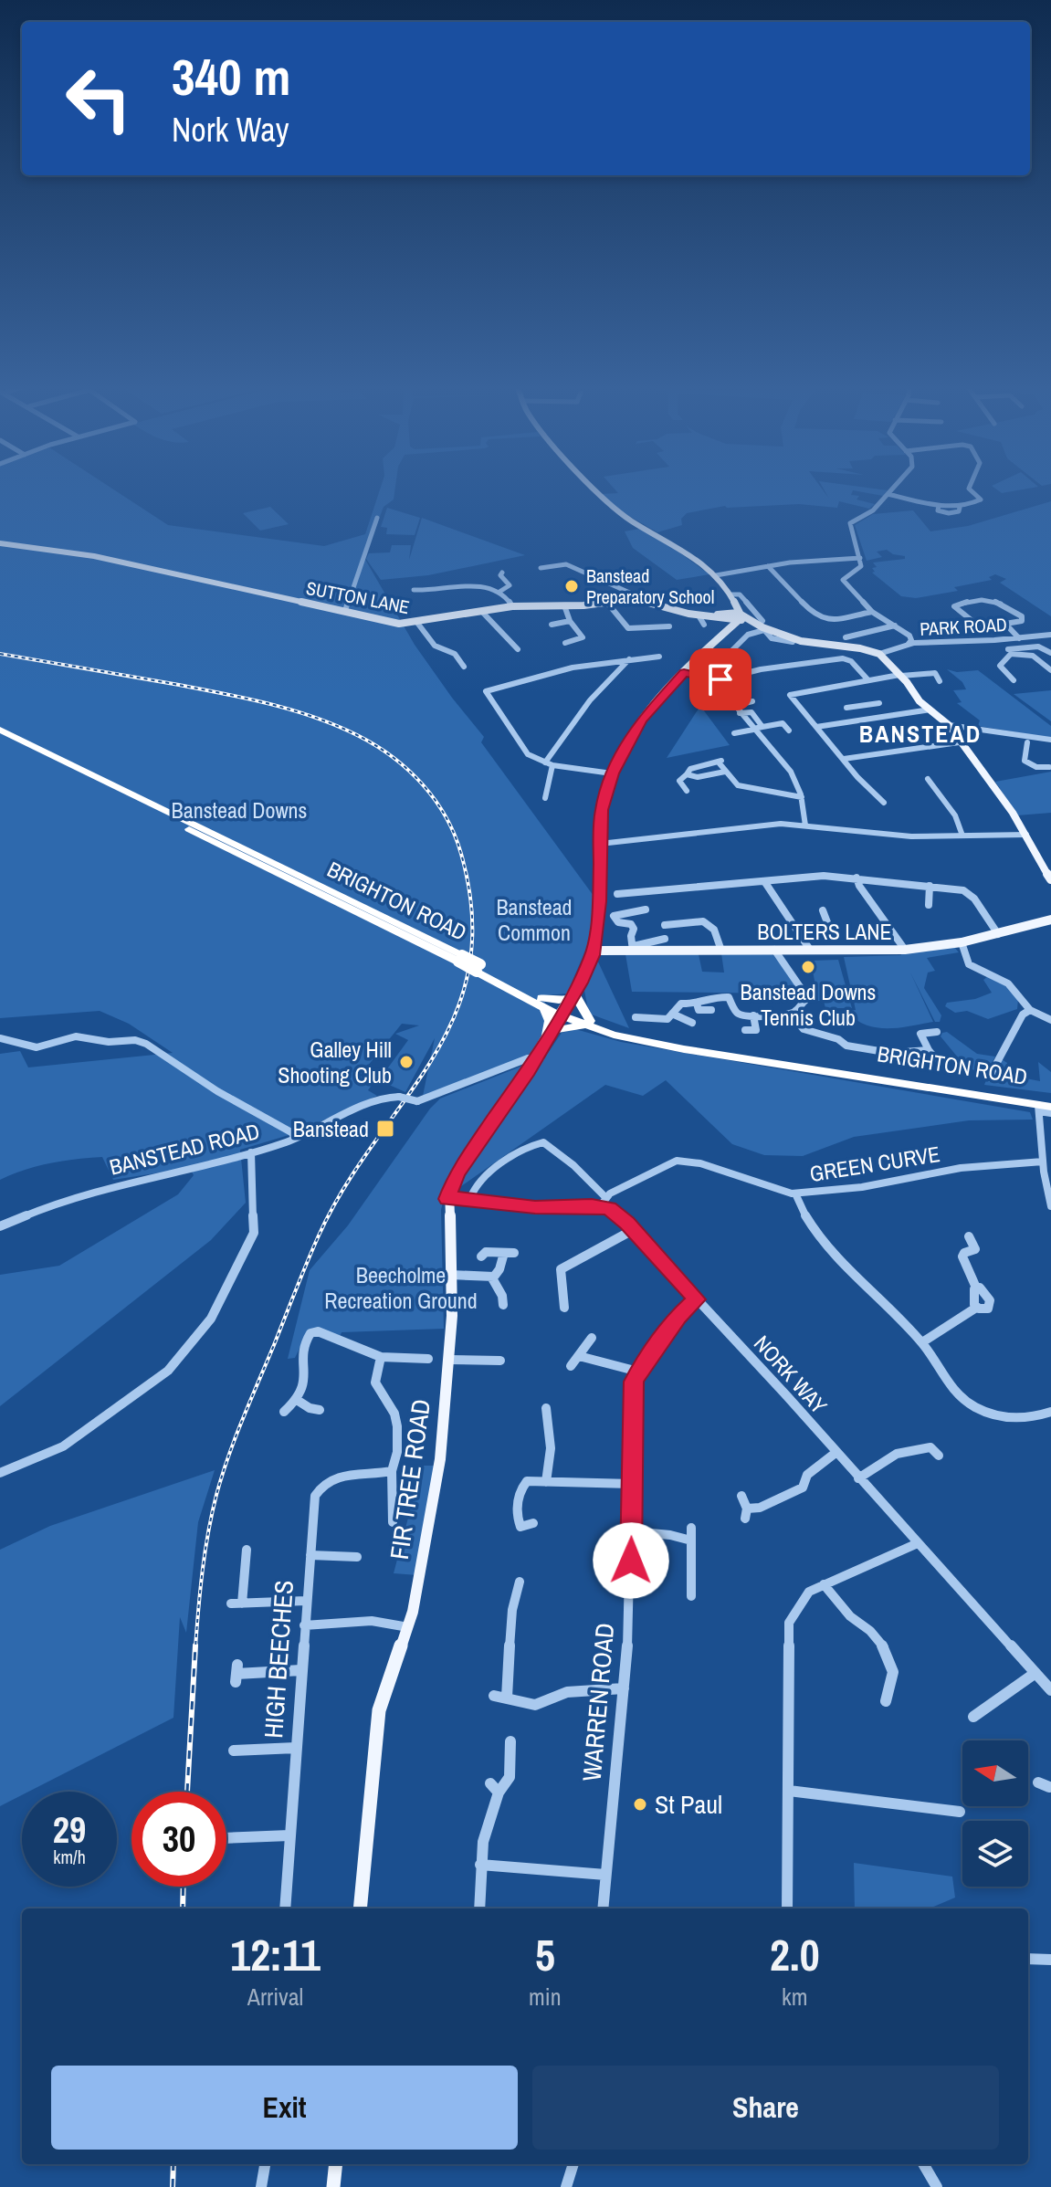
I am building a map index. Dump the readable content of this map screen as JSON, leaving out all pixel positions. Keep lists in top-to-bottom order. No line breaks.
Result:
{"streets":{"highway":["BRIGHTON ROAD"],"main road":["SUTTON LANE","BOLTERS LANE","FIR TREE ROAD"],"street":["PARK ROAD","BANSTEAD ROAD","GREEN CURVE","NORK WAY","HIGH BEECHES","WARREN ROAD"]},"crossings":[["SUTTON LANE","FIR TREE ROAD"],["BRIGHTON ROAD","FIR TREE ROAD"],["BOLTERS LANE","FIR TREE ROAD"],["BANSTEAD ROAD","FIR TREE ROAD"],["GREEN CURVE","NORK WAY"],["NORK WAY","WARREN ROAD"]],"districts":["BANSTEAD"],"parks":["Banstead Downs","Banstead Common","Beecholme Recreation Ground"],"places":{"other":["Banstead Preparatory School","Banstead Downs Tennis Club","Galley Hill Shooting Club","St Paul"],"transit":["Banstead"]},"north":"left","page":{"turn":["340 m","Nork Way"],"speed":"29 km/h","limit":"30","eta":["12:11","Arrival","5","min","2.0","km"],"buttons":["Exit","Share"]}}
